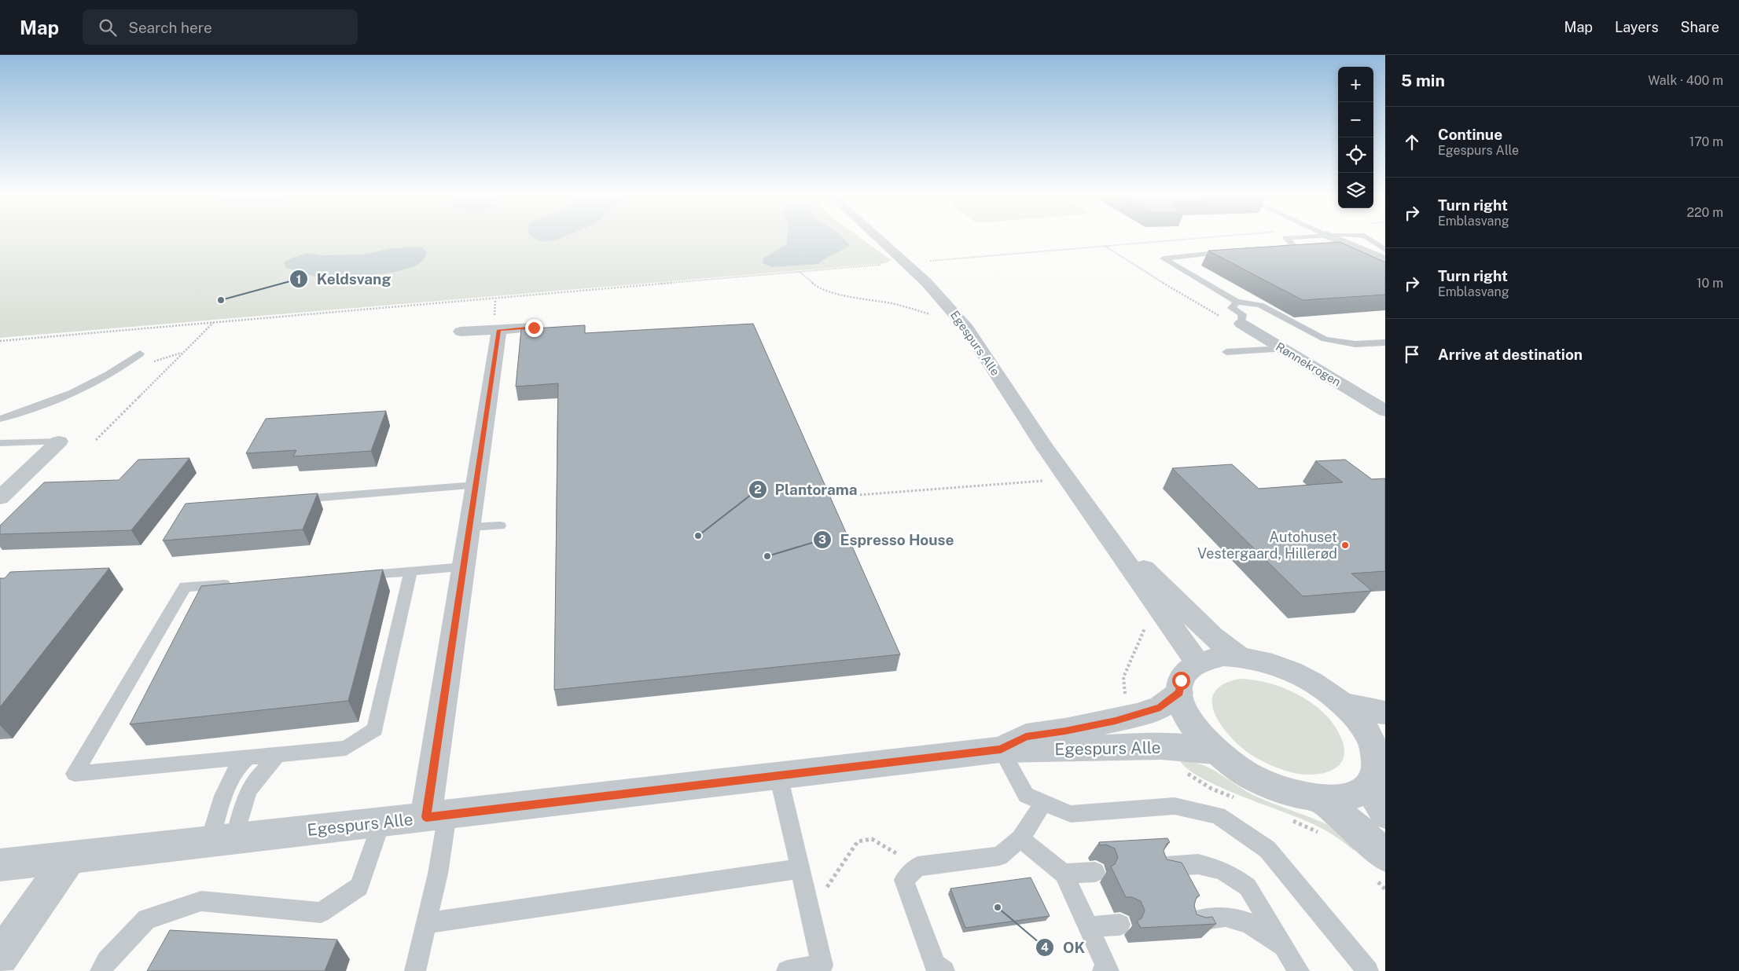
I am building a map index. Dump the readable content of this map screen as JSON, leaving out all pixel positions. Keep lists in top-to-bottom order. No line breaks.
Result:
{"streets":{"street":["Egespurs Alle","Rønnekrogen"]},"places":["Keldsvang","Plantorama","Autohuset Vestergaard, Hillerød","Espresso House","OK"],"page":{"header":"Map","search":"Search here","nav":["Map","Layers","Share"],"heading":["5 min","Walk · 400 m"],"map_buttons":["+","−"],"list":[["Continue","Egespurs Alle","170 m"],["Turn right","Emblasvang","220 m"],["Turn right","Emblasvang","10 m"],"Arrive at destination"]}}
